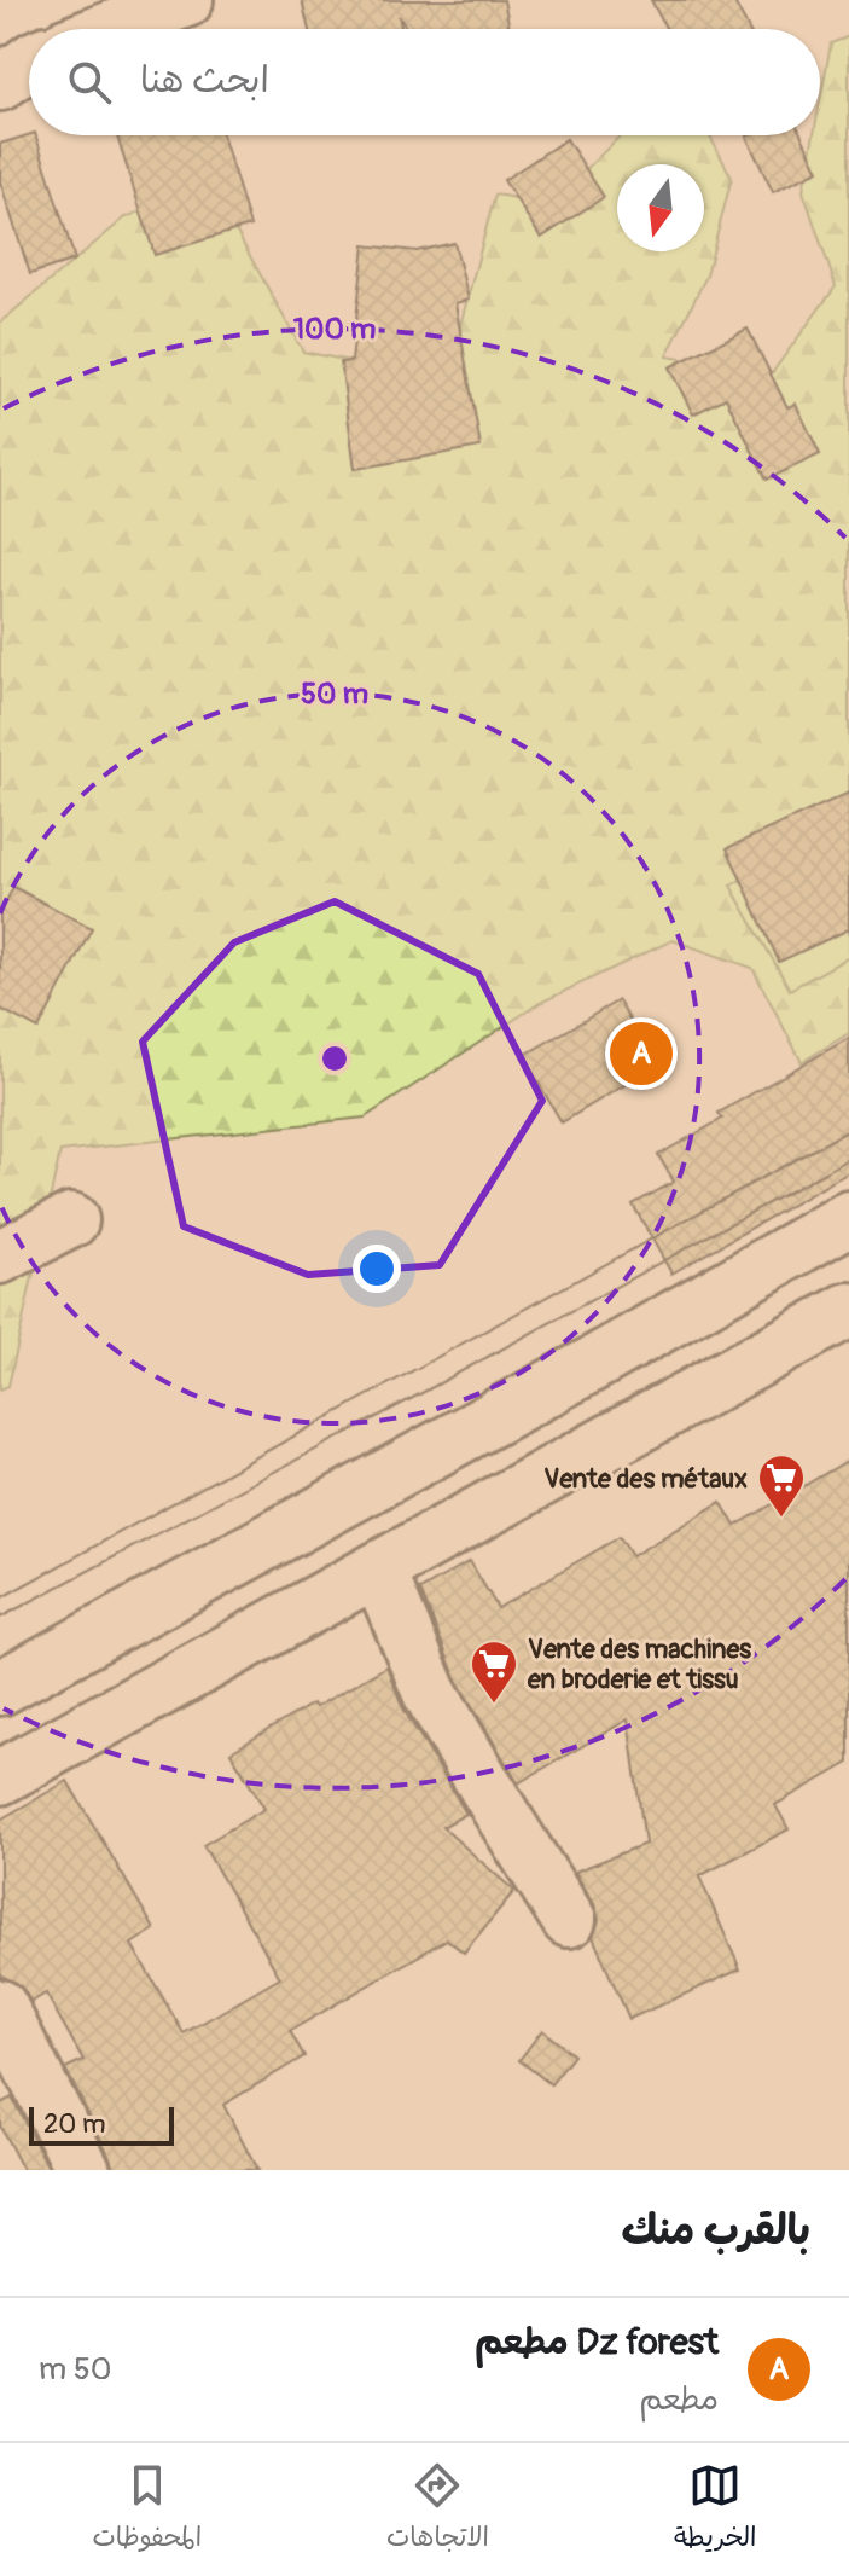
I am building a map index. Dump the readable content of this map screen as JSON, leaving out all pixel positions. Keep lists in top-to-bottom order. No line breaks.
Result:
{"places":{"supermarket":["Vente des métaux","Vente des machines en broderie et tissu"]},"scale_bar":"20 m","north":"bottom","page":{"search":"ابحث هنا","pins":"A","scale":"20 m","heading":"بالقرب منك","list":[{"mark":"A","name":"Dz forest مطعم","note":"مطعم","value":"50 m"}],"nav":["الخريطة","الاتجاهات","المحفوظات"]},"rings":["100 m","50 m"]}
